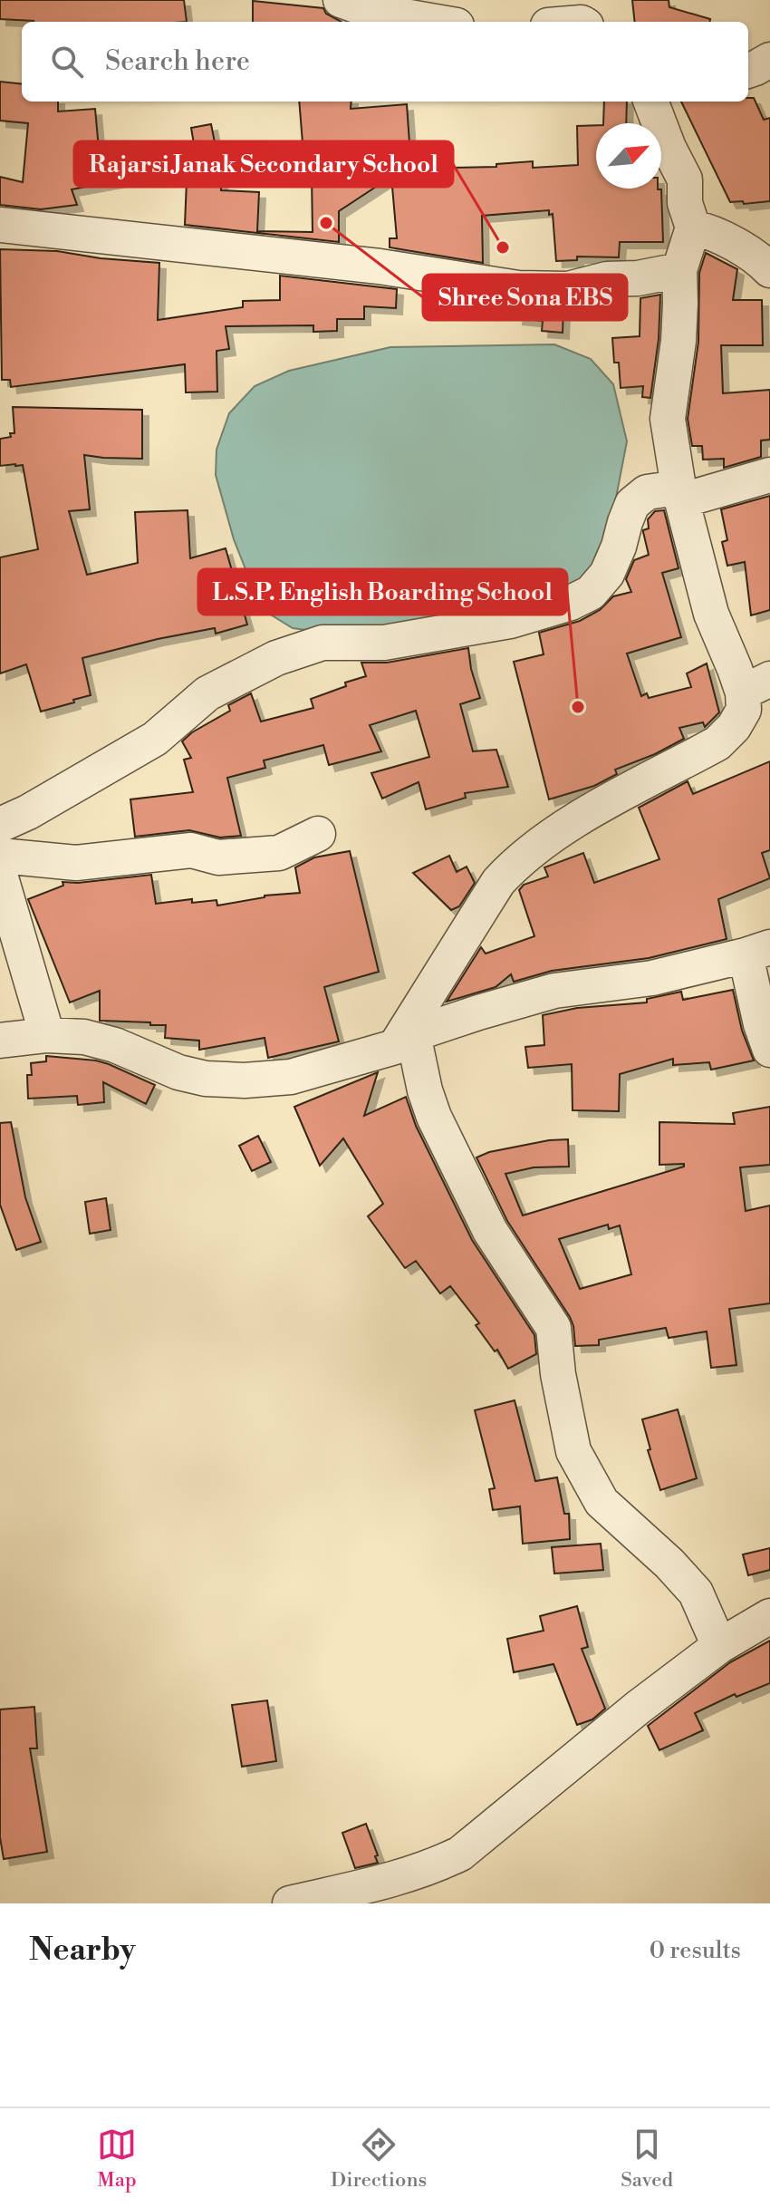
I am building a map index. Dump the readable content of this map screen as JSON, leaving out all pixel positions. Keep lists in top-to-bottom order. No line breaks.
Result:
{"places":["Shree Sona EBS","Rajarsi Janak Secondary School","L.S.P. English Boarding School"],"north":"top right","page":{"search":"Search here","heading":["Nearby","0 results"],"nav":["Map","Directions","Saved"]}}
